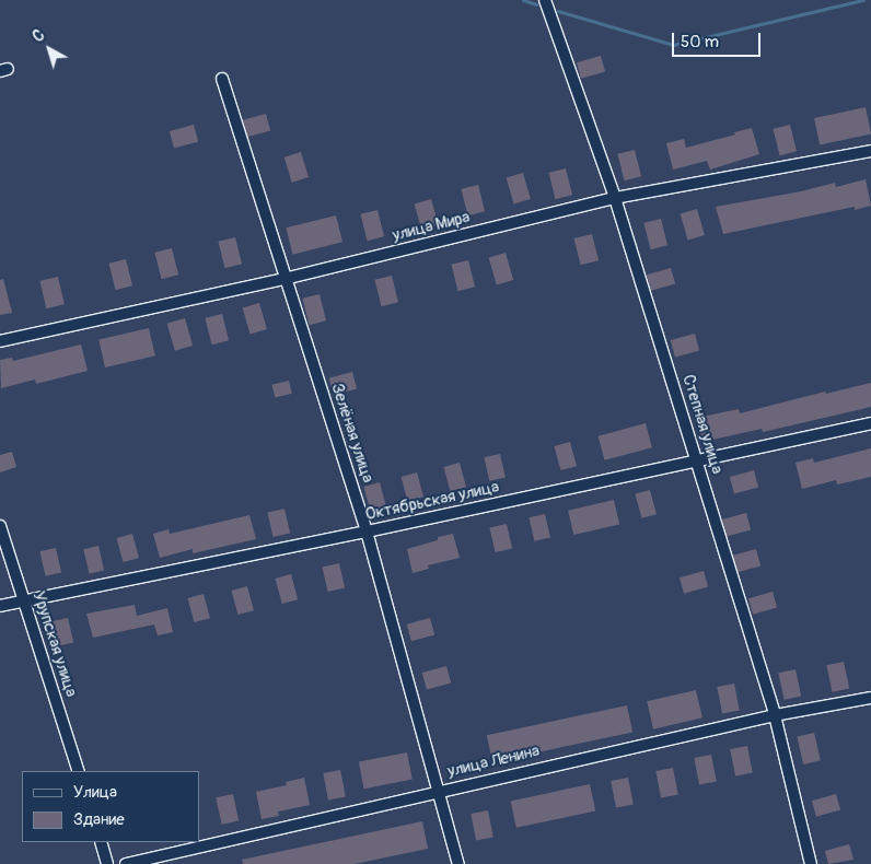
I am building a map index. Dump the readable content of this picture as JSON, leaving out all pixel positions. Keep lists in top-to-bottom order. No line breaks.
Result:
{"streets":{"street":["улица Мира","Степная улица","Зелёная улица","Октябрьская улица","Урупская улица","улица Ленина"]},"crossings":[["улица Мира","Степная улица"],["улица Мира","Зелёная улица"],["Степная улица","Октябрьская улица"],["Степная улица","улица Ленина"],["Зелёная улица","Октябрьская улица"],["Зелёная улица","улица Ленина"],["Октябрьская улица","Урупская улица"]],"legend":["Улица","Здание"],"scale_bar":"50 m","north":"top left"}
